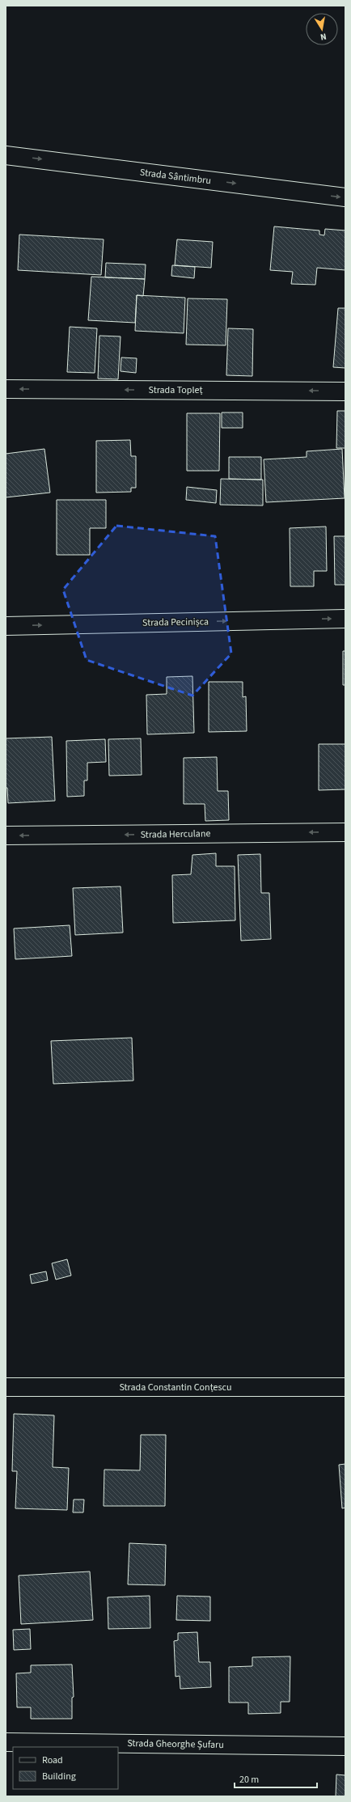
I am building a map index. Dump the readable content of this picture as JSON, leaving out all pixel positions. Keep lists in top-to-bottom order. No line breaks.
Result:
{"streets":{"street":["Strada Sântimbru","Strada Topleț","Strada Pecinișca","Strada Herculane","Strada Constantin Conțescu","Strada Gheorghe Șufaru"]},"one_way":["Strada Sântimbru","Strada Topleț","Strada Pecinișca","Strada Herculane"],"legend":["Road","Building"],"scale_bar":"20 m","north":"bottom"}
